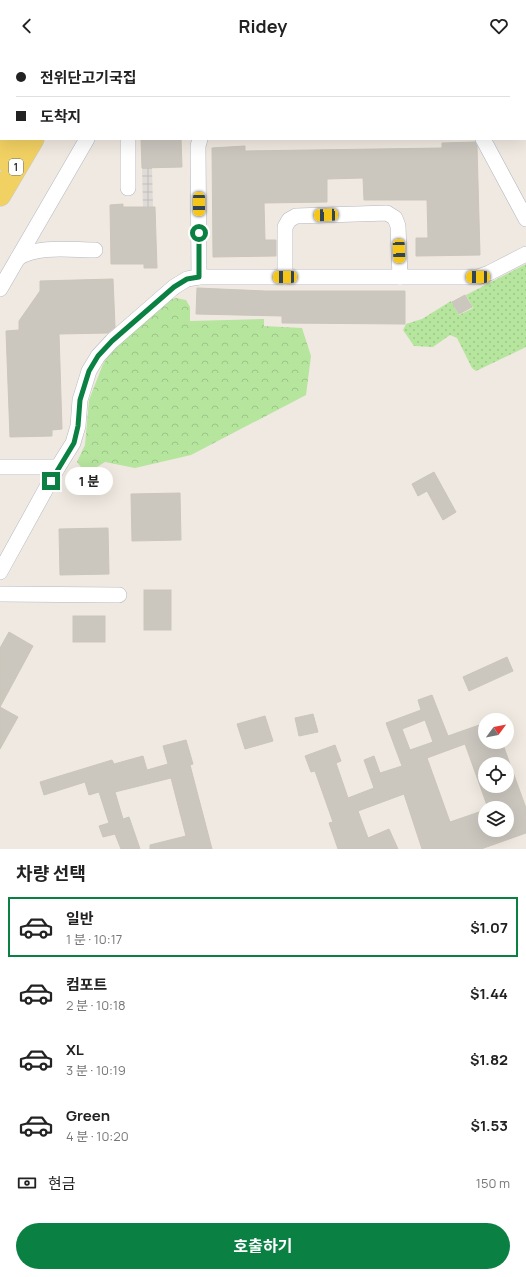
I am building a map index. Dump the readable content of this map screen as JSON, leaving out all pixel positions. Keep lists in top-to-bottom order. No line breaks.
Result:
{"streets":{"main road":["1"]},"north":"top right","page":{"header":"Ridey","banner":["전위단고기국집","도착지"],"bubble":"1 분","heading":"차량 선택","list":[{"name":"일반","note":"1 분 · 10:17","value":"$1.07"},{"name":"컴포트","note":"2 분 · 10:18","value":"$1.44"},{"name":"XL","note":"3 분 · 10:19","value":"$1.82"},{"name":"Green","note":"4 분 · 10:20","value":"$1.53"}],"pay":["현금","150 m"],"buttons":"호출하기"}}
